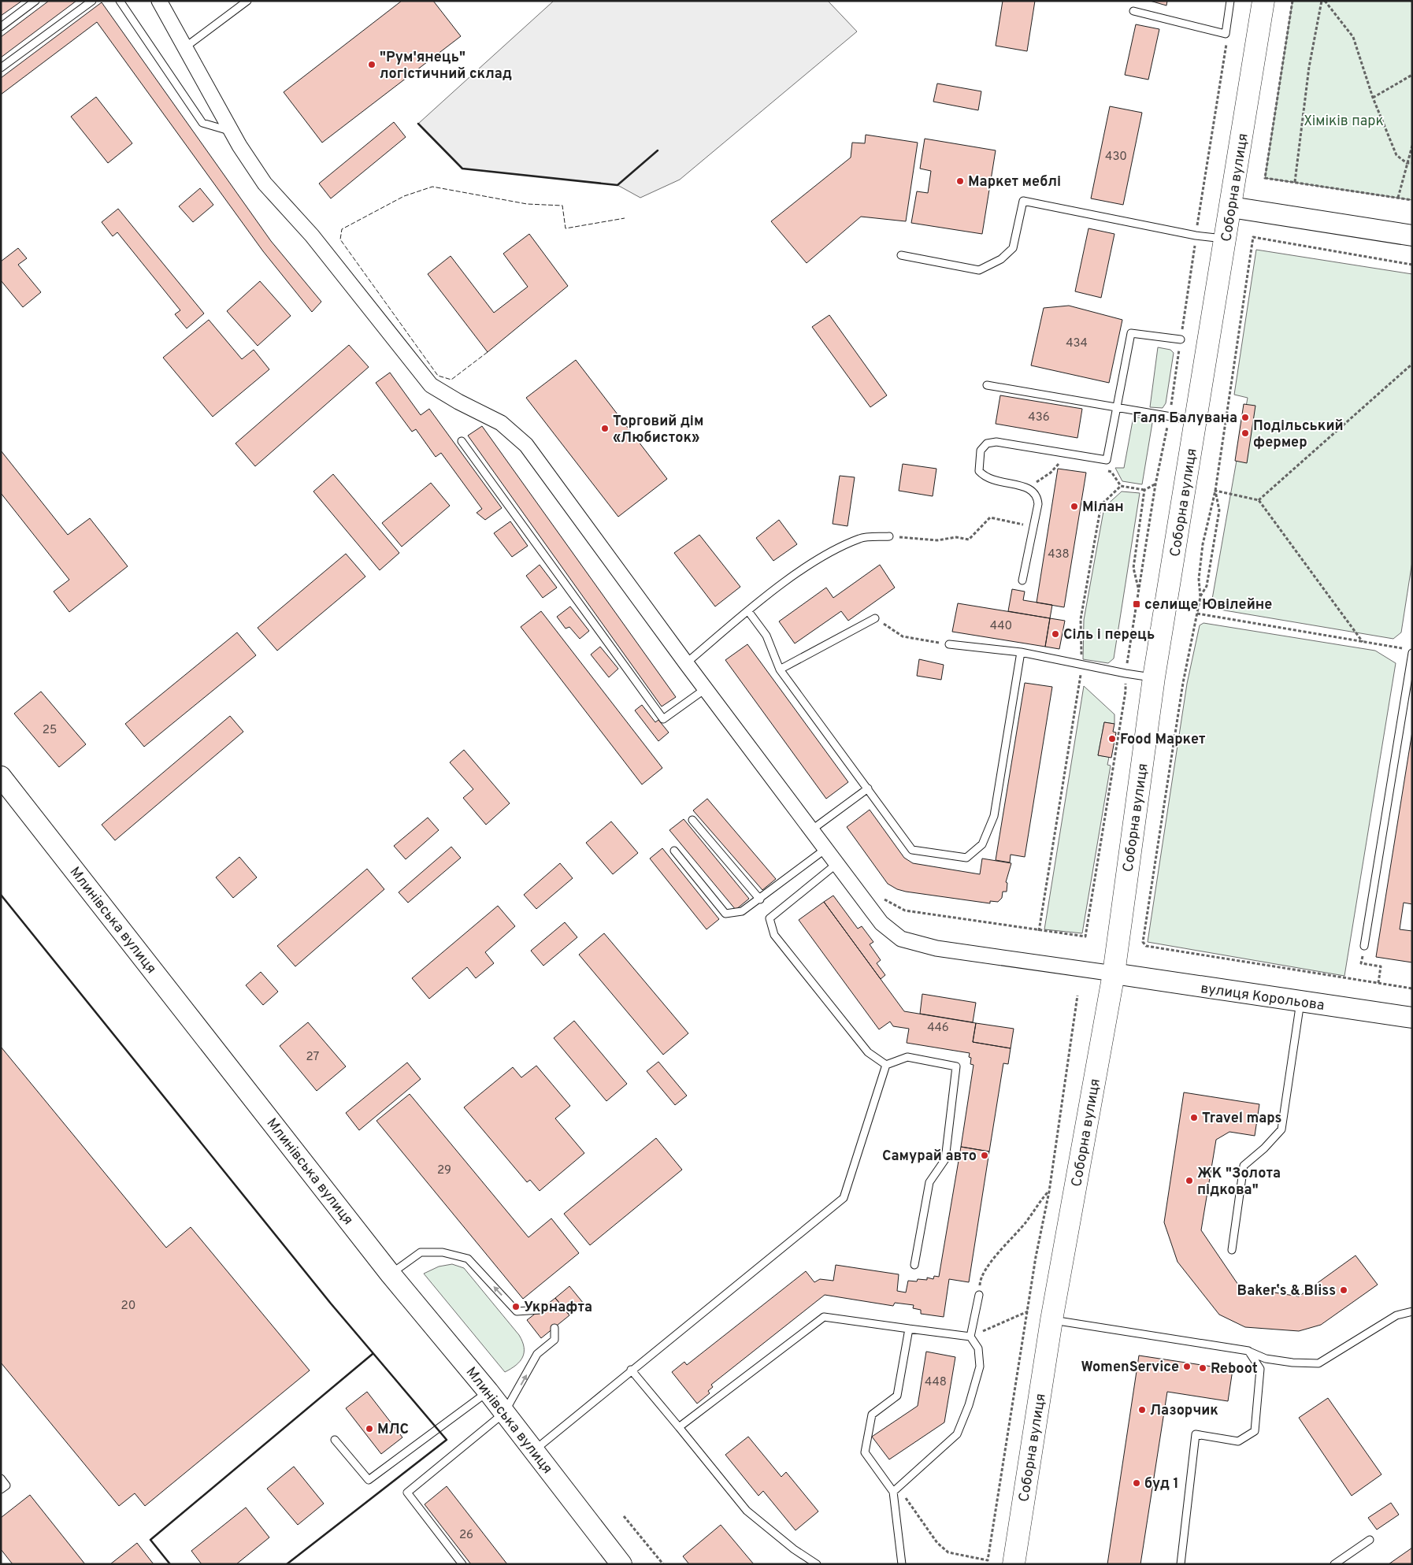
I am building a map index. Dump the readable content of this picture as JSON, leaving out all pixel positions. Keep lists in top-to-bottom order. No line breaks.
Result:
{"streets":{"main road":["Соборна вулиця","Млинівська вулиця","вулиця Корольова"]},"crossings":[["Соборна вулиця","вулиця Корольова"]],"parks":["Хіміків парк"],"places":{"other":["\"Рум'янець\" логістичний склад","Маркет меблі","Галя Балувана","Торговий дім «Любисток»","Подільський фермер","Мілан","Сіль і перець","Food Маркет","Travel maps","Самурай авто","ЖК \"Золота підкова\"","Bakerʼs & Bliss","Укрнафта","WomenService","Reboot","Лазорчик","МЛС","буд 1"],"transit":["селище Ювілейне"]},"house_numbers":["430","434","436","438","440","25","446","27","29","20","448","26"]}
